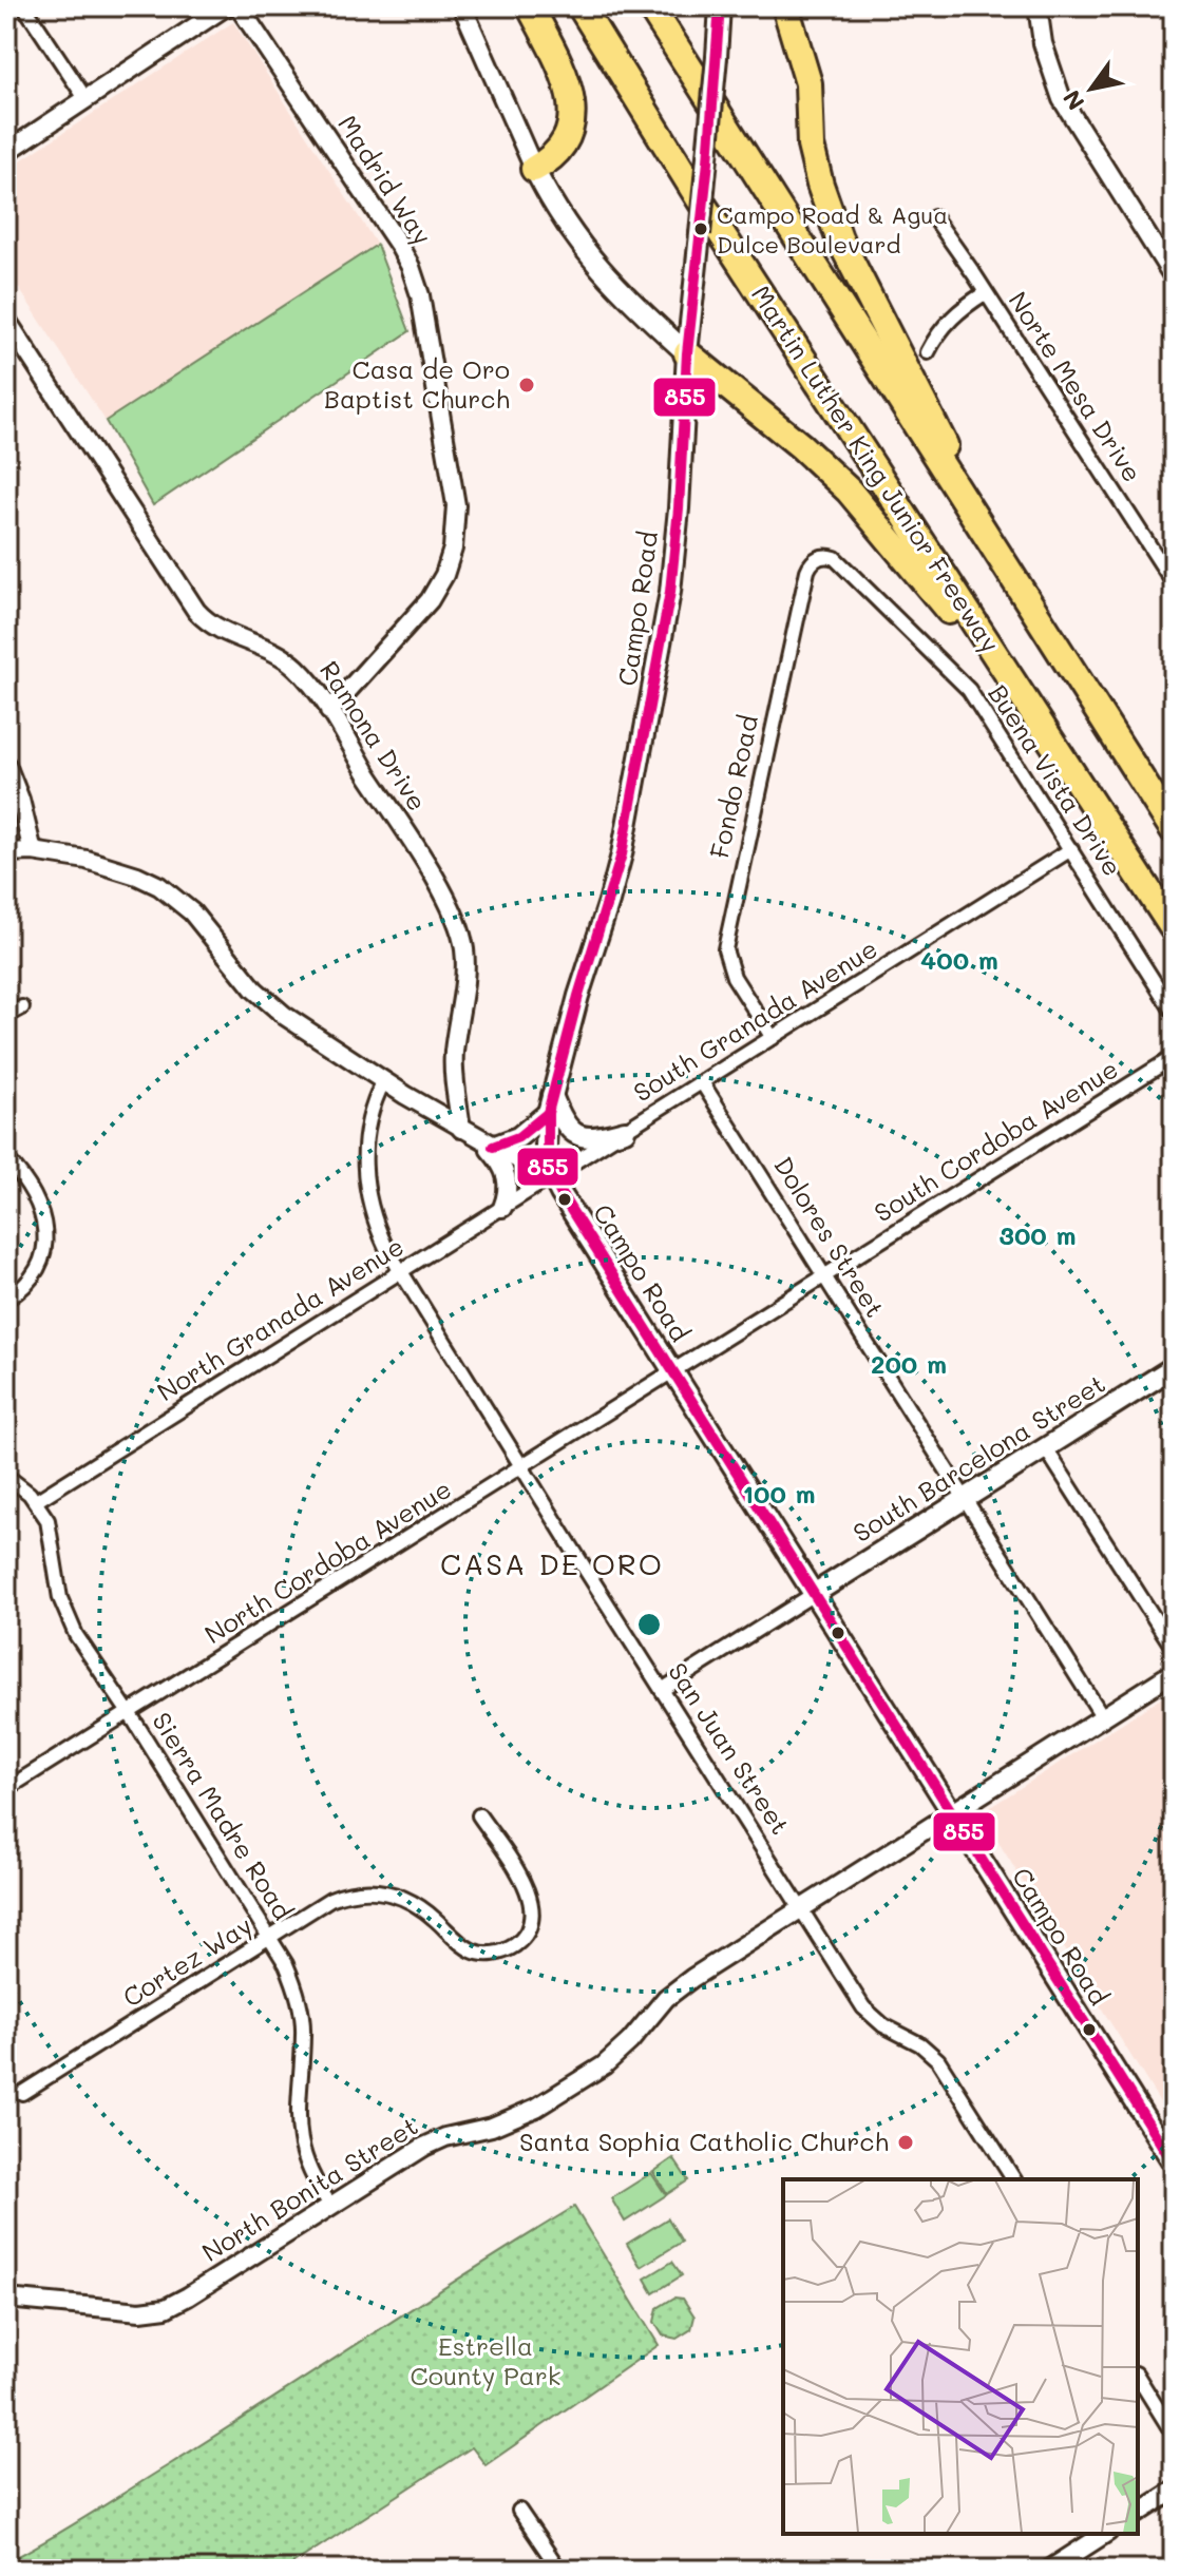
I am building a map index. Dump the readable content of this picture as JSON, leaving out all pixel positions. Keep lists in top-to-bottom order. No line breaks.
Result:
{"streets":{"highway":["Martin Luther King Junior Freeway"],"main road":["Campo Road","South Barcelona Street"],"street":["Madrid Way","Norte Mesa Drive","Ramona Drive","Buena Vista Drive","Fondo Road","South Granada Avenue","South Cordoba Avenue","Dolores Street","North Granada Avenue","North Cordoba Avenue","San Juan Street","Sierra Madre Road","Cortez Way","North Bonita Street"]},"crossings":[["Madrid Way","Ramona Drive"],["Campo Road","South Granada Avenue"],["Campo Road","South Cordoba Avenue"],["Campo Road","North Granada Avenue"],["Campo Road","South Barcelona Street"],["Campo Road","North Cordoba Avenue"],["Campo Road","North Bonita Street"],["Buena Vista Drive","Fondo Road"],["Buena Vista Drive","South Granada Avenue"],["Fondo Road","South Granada Avenue"],["South Granada Avenue","Dolores Street"],["South Granada Avenue","North Granada Avenue"],["South Cordoba Avenue","Dolores Street"],["South Cordoba Avenue","North Cordoba Avenue"],["Dolores Street","South Barcelona Street"],["Dolores Street","North Bonita Street"],["North Granada Avenue","San Juan Street"],["North Granada Avenue","Sierra Madre Road"],["North Cordoba Avenue","San Juan Street"],["North Cordoba Avenue","Sierra Madre Road"],["San Juan Street","North Bonita Street"],["Sierra Madre Road","Cortez Way"],["Sierra Madre Road","North Bonita Street"]],"districts":["CASA DE ORO"],"parks":["Estrella County Park"],"places":["Campo Road & Agua Dulce Boulevard","Casa de Oro Baptist Church","Santa Sophia Catholic Church"],"lines":["transit line 855"],"north":"bottom left","rings":["400 m","300 m","200 m","100 m"]}
